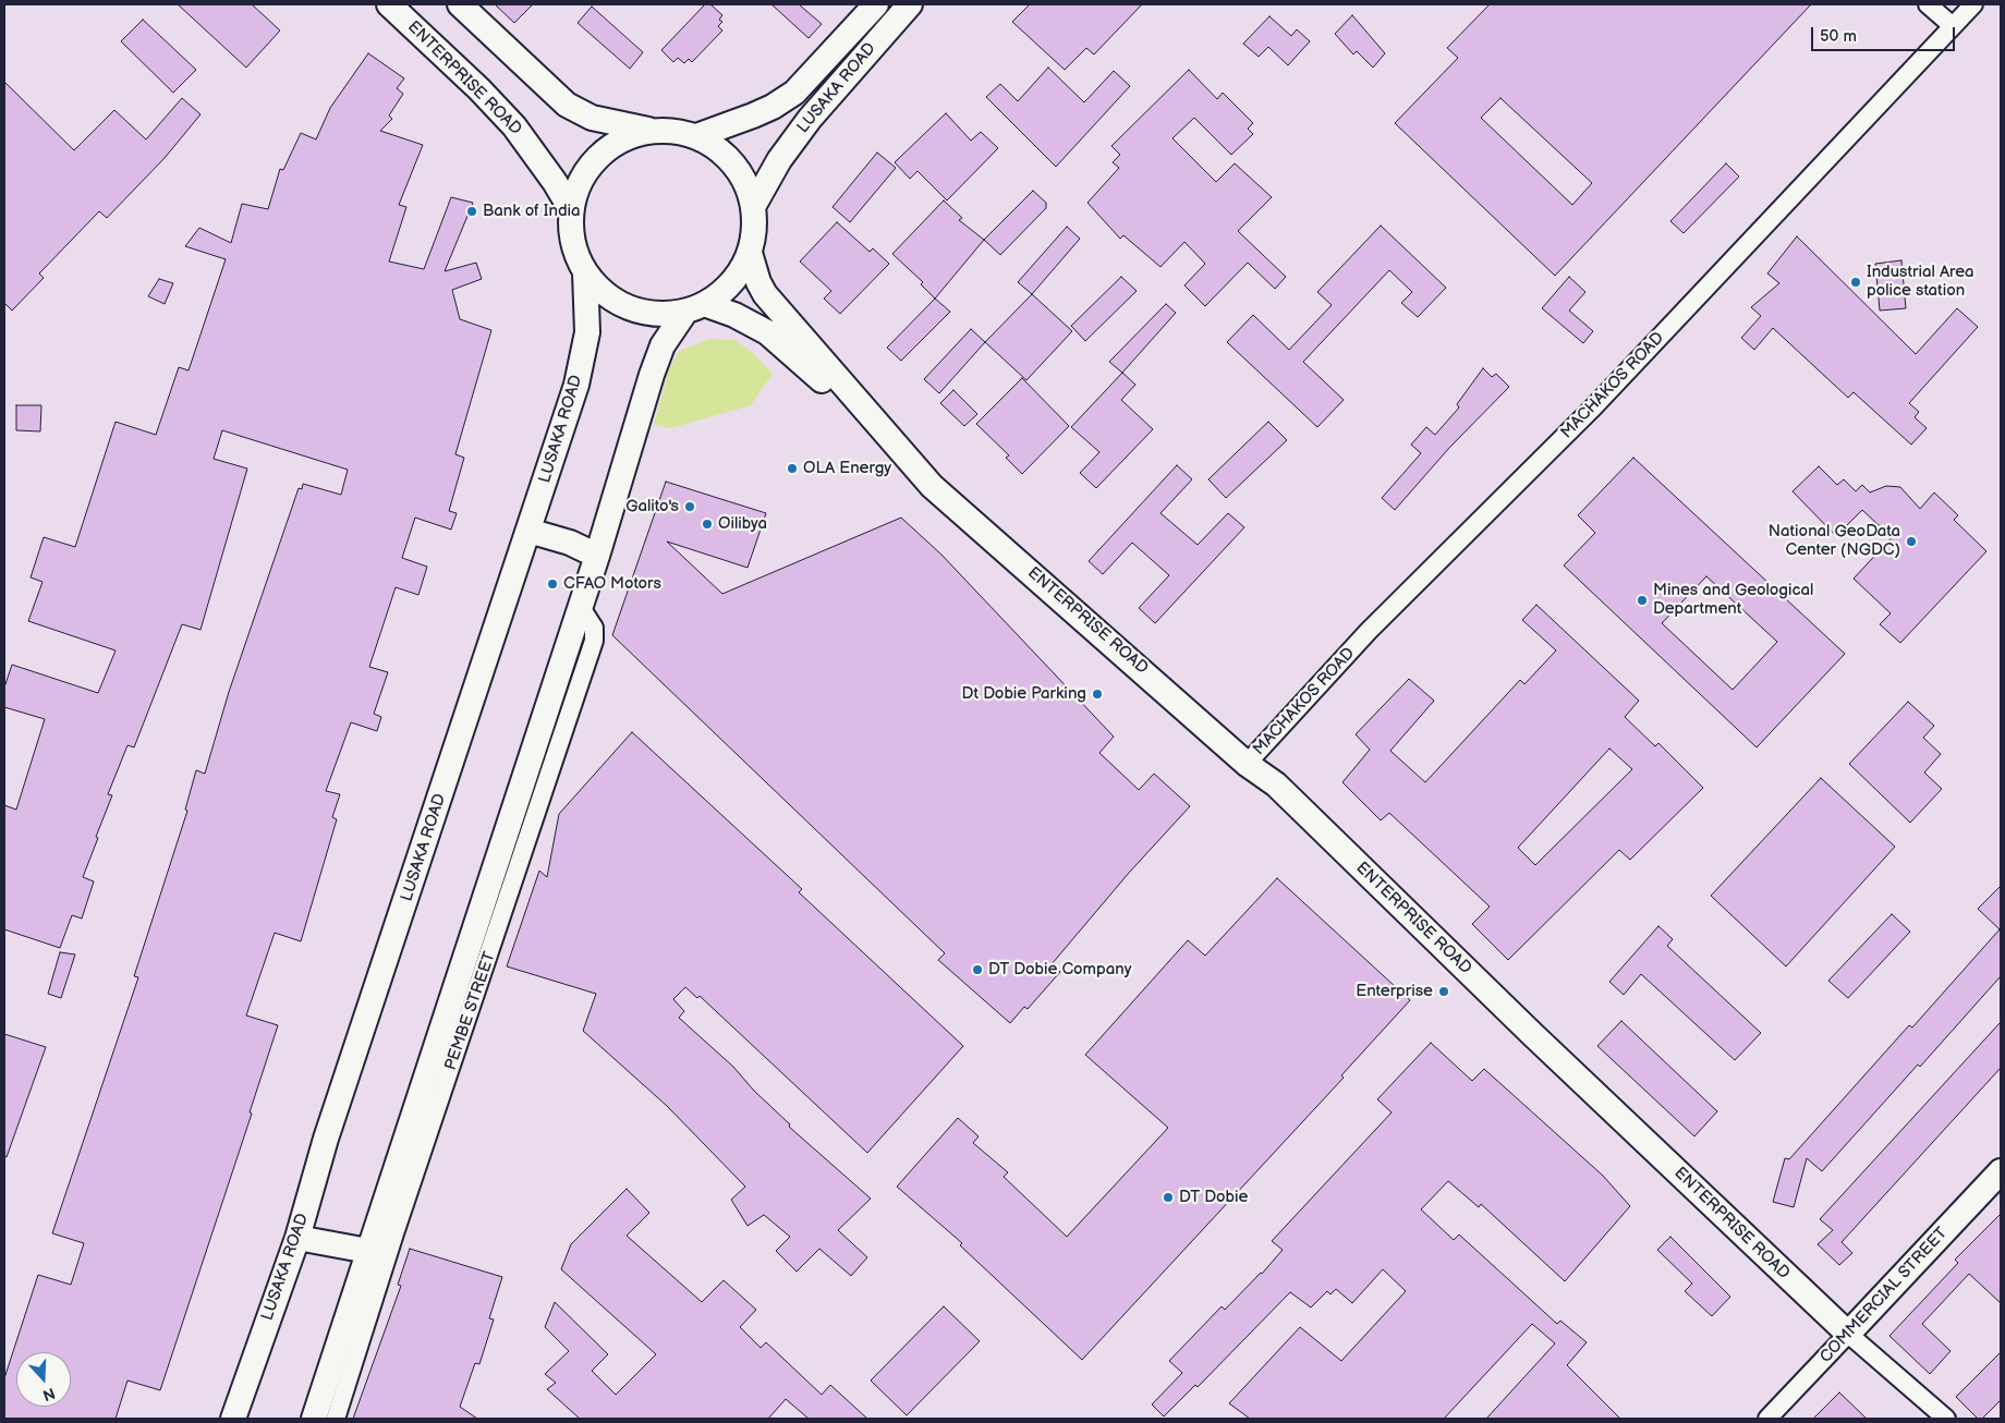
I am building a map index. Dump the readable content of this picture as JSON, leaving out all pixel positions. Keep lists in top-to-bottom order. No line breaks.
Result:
{"streets":{"main road":["ENTERPRISE ROAD","LUSAKA ROAD","COMMERCIAL STREET"],"street":["MACHAKOS ROAD","PEMBE STREET"]},"crossings":[["ENTERPRISE ROAD","LUSAKA ROAD"],["ENTERPRISE ROAD","MACHAKOS ROAD"],["ENTERPRISE ROAD","COMMERCIAL STREET"]],"places":["Bank of India","Industrial Area police station","OLA Energy","Galito's","Oilibya","National GeoData Center (NGDC)","CFAO Motors","Mines and Geological Department","Dt Dobie Parking","DT Dobie Company","Enterprise","DT Dobie"],"scale_bar":"50 m","north":"bottom"}
